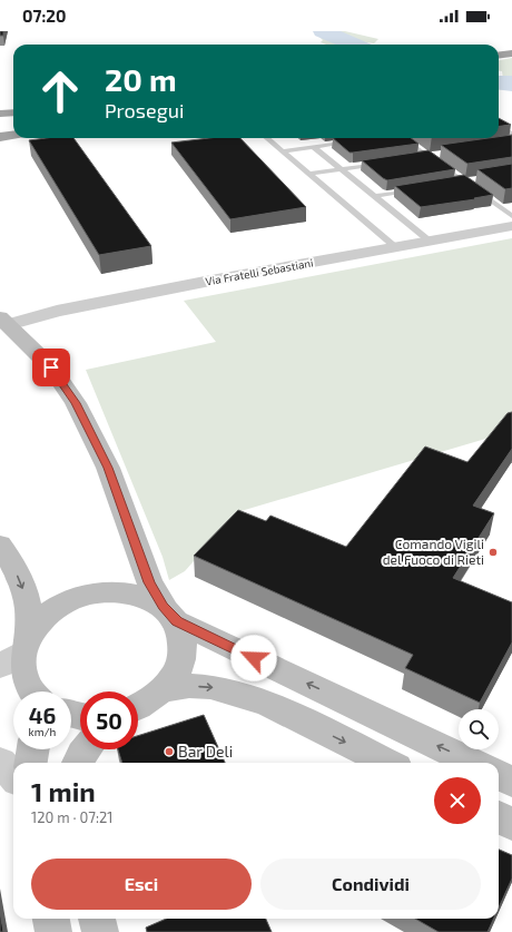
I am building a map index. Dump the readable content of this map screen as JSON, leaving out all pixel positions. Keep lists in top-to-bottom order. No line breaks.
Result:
{"streets":{"street":["Via Fratelli Sebastiani"]},"places":["Comando Vigili del Fuoco di Rieti","Bar Deli"],"page":{"status":"07:20","turn":["20 m","Prosegui"],"speed":"46 km/h","limit":"50","heading":["1 min","120 m · 07:21"],"buttons":["Esci","Condividi"]}}
